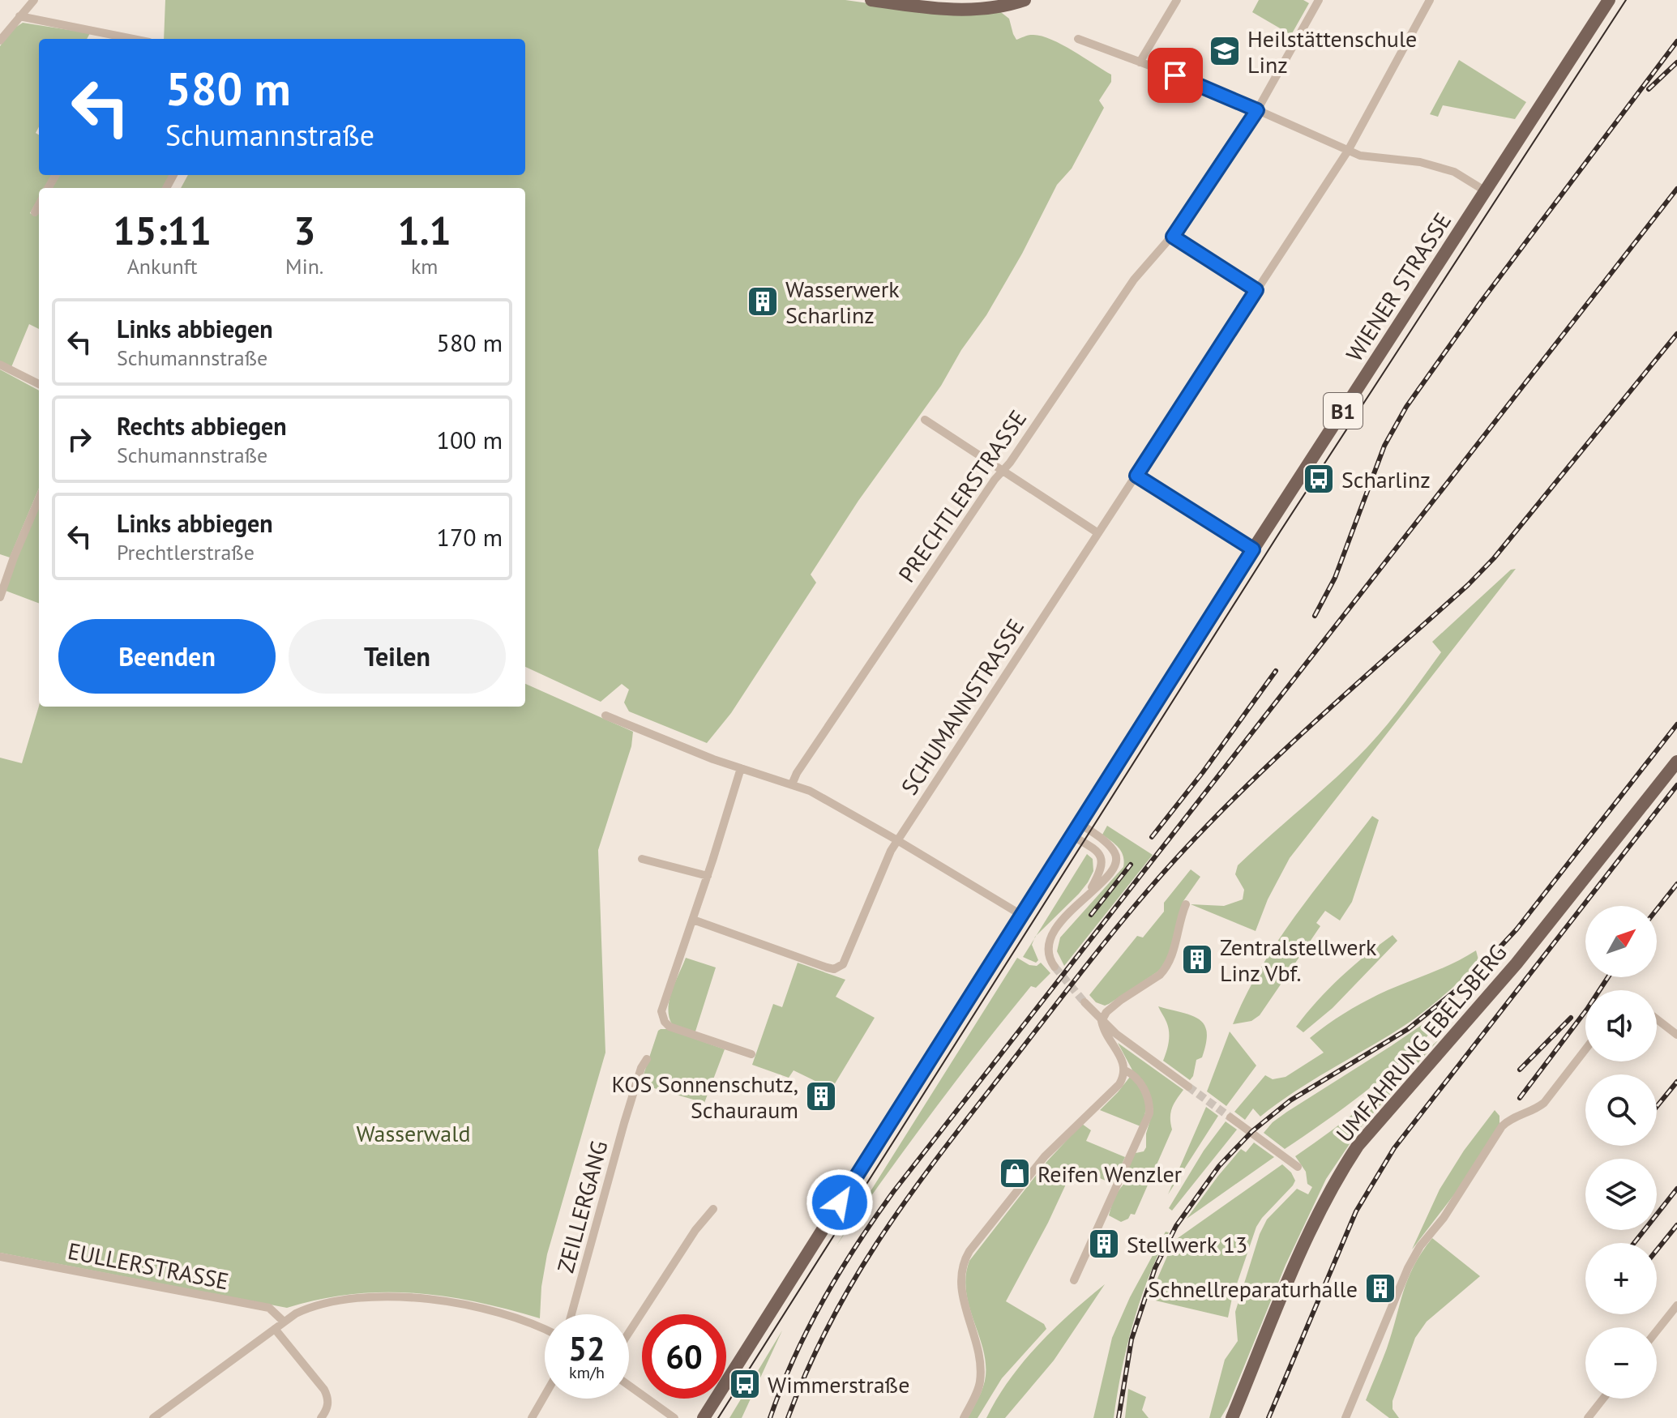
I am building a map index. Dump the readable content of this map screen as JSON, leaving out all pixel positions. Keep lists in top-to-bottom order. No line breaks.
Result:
{"streets":{"main road":["WIENER STRASSE","B1","UMFAHRUNG EBELSBERG"],"street":["PRECHTLERSTRASSE","SCHUMANNSTRASSE","ZEILLERGANG","EULLERSTRASSE"]},"parks":["Wasserwald"],"places":{"school or university":["Heilstättenschule Linz"],"building":["Wasserwerk Scharlinz","Zentralstellwerk Linz Vbf.","KOS Sonnenschutz, Schauraum","Stellwerk 13","Schnellreparaturhalle"],"bus stop":["Scharlinz","Wimmerstraße"],"shop":["Reifen Wenzler"]},"north":"top right","page":{"turn":["580 m","Schumannstraße"],"eta":["15:11","Ankunft","3","Min.","1.1","km"],"list":[{"name":"Links abbiegen","note":"Schumannstraße","value":"580 m"},{"name":"Rechts abbiegen","note":"Schumannstraße","value":"100 m"},{"name":"Links abbiegen","note":"Prechtlerstraße","value":"170 m"}],"buttons":["Beenden","Teilen"],"map_buttons":["+","−"],"speed":"52 km/h","limit":"60"}}
